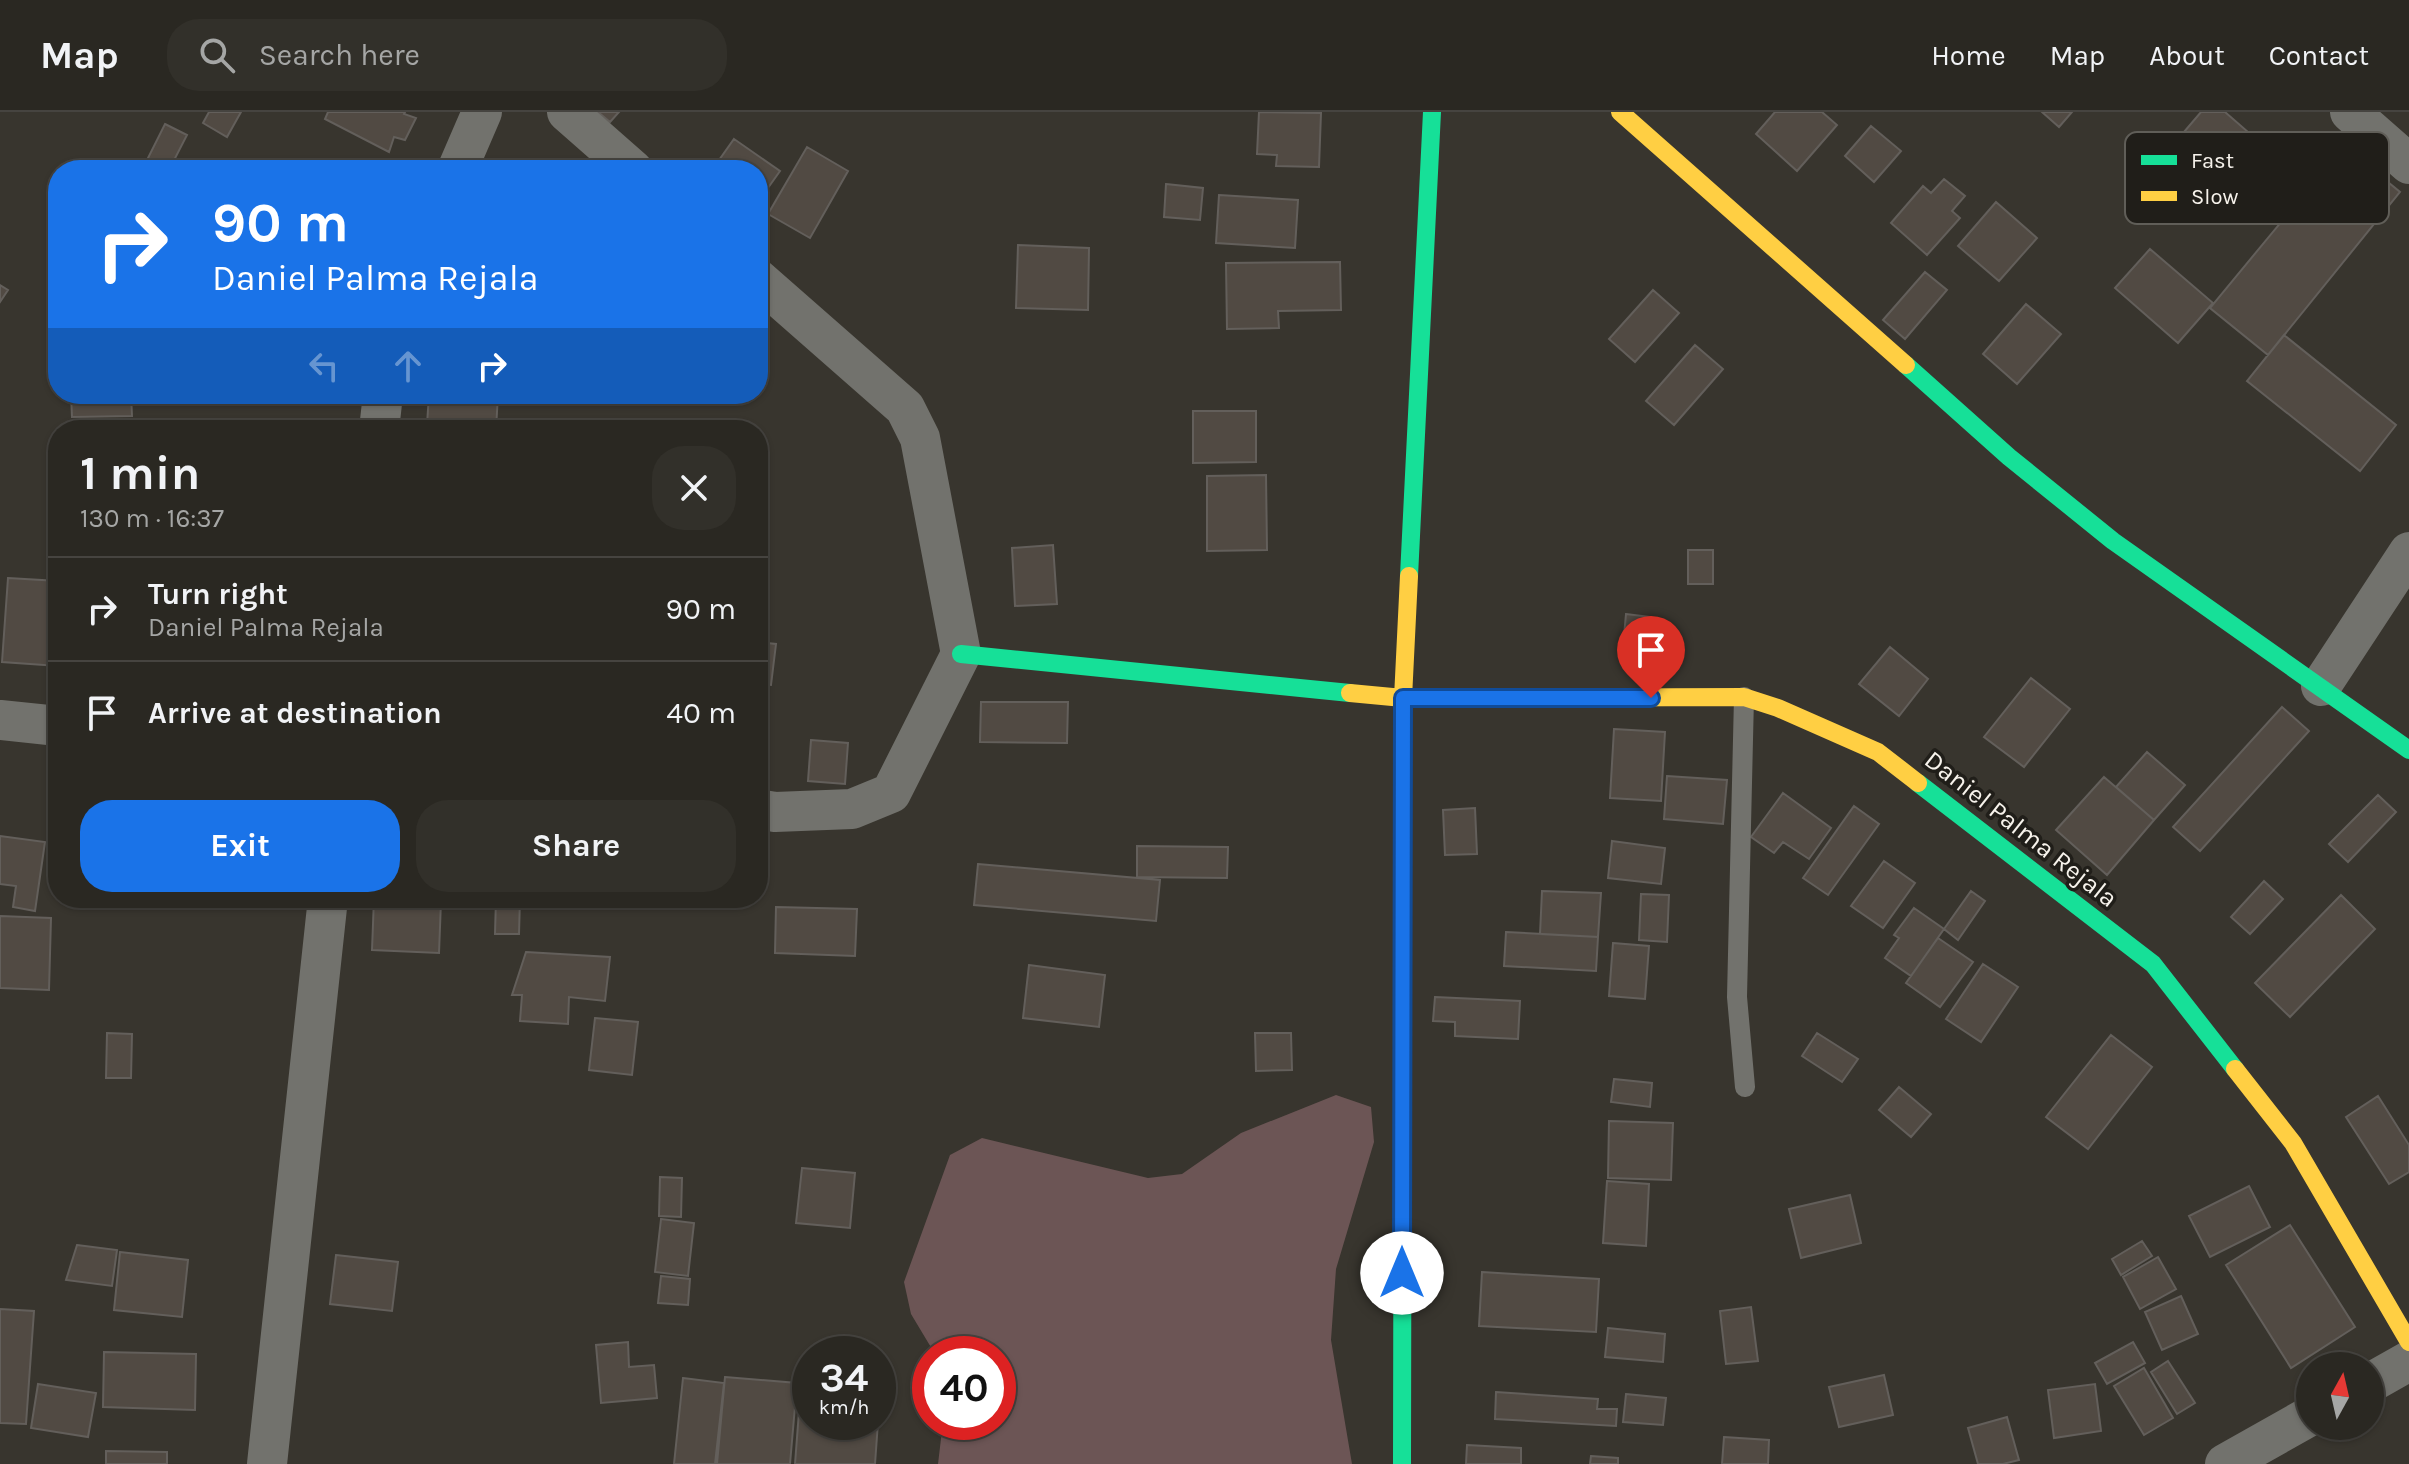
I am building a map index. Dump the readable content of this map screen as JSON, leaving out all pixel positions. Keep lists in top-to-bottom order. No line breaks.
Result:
{"streets":{"street":["Daniel Palma Rejala"]},"legend":["Fast","Slow"],"north":"top","page":{"header":"Map","search":"Search here","nav":["Home","Map","About","Contact"],"turn":["90 m","Daniel Palma Rejala"],"heading":["1 min","130 m · 16:37"],"list":[{"name":"Turn right","note":"Daniel Palma Rejala","value":"90 m"},{"name":"Arrive at destination","value":"40 m"}],"buttons":["Exit","Share"],"speed":"34 km/h","limit":"40"}}
